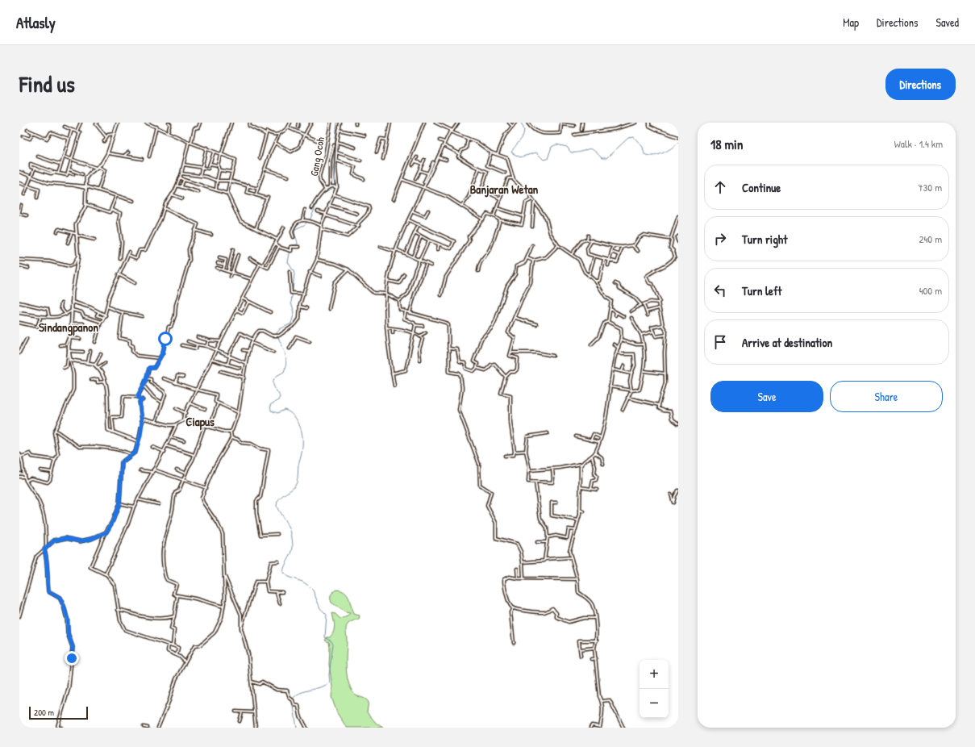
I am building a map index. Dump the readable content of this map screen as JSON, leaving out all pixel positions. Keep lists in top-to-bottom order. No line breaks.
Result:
{"streets":{"street":["Gang Ocoh"]},"districts":["Banjaran Wetan","Sindangpanon","Ciapus"],"scale_bar":"200 m","page":{"header":"Atlasly","nav":["Map","Directions","Saved"],"title":"Find us","buttons":["Directions",["Save","Share"]],"heading":["18 min","Walk · 1.4 km"],"list":[["Continue","730 m"],["Turn right","240 m"],["Turn left","400 m"],"Arrive at destination"],"map_buttons":["+","−"],"scale":"200 m"}}
